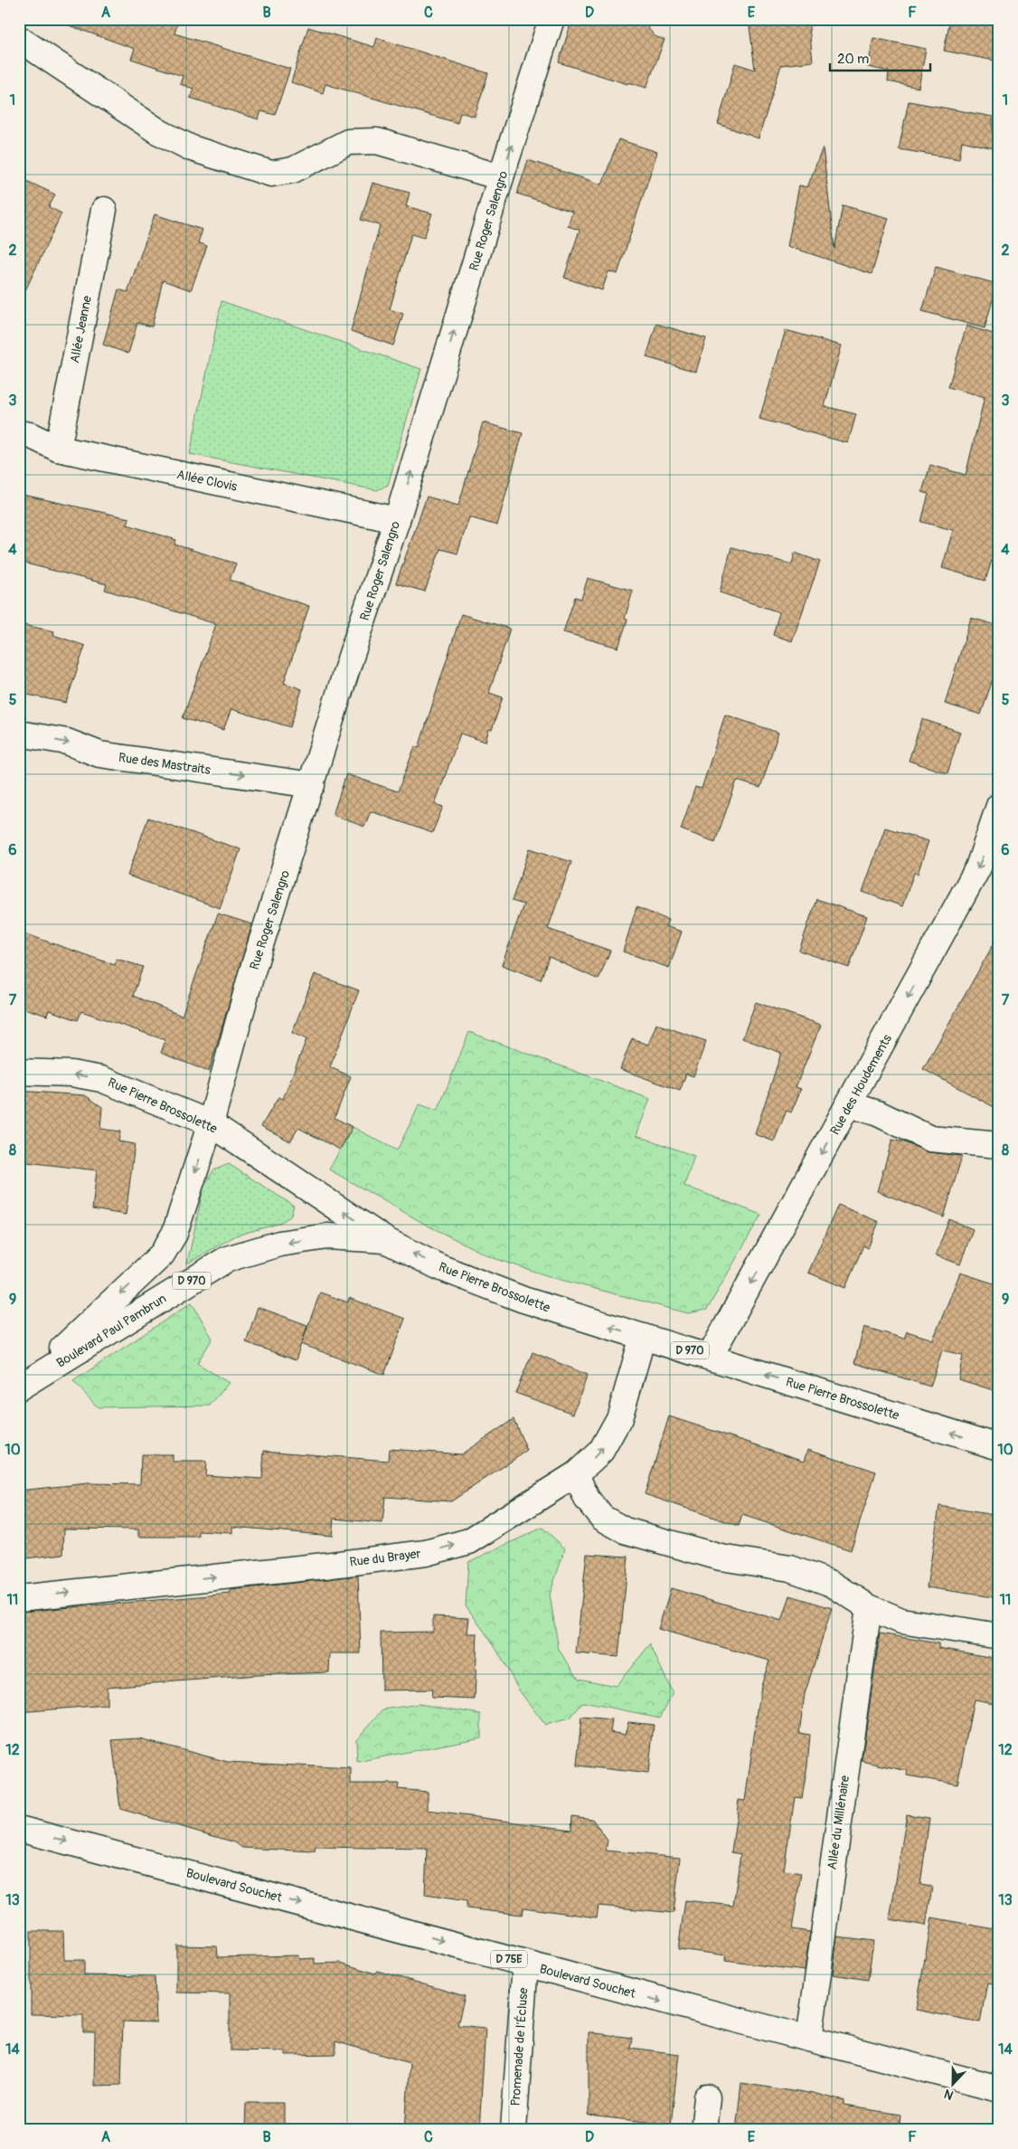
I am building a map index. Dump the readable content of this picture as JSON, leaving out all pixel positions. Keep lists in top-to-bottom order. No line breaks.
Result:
{"streets":{"street":["Rue Roger Salengro","Allée Jeanne","Allée Clovis","Rue des Mastraits","Rue des Houdements","Rue Pierre Brossolette","D 970","Boulevard Paul Pambrun","Rue du Brayer","Allée du Millénaire","Boulevard Souchet","D 75E","Promenade de l'Écluse"]},"crossings":[["Rue Roger Salengro","Allée Clovis"],["Rue Roger Salengro","Rue des Mastraits"],["Rue Roger Salengro","Rue Pierre Brossolette"],["Rue Roger Salengro","Boulevard Paul Pambrun"],["Allée Jeanne","Allée Clovis"],["Rue des Houdements","Rue Pierre Brossolette"],["Rue Pierre Brossolette","Boulevard Paul Pambrun"],["Rue Pierre Brossolette","Rue du Brayer"],["Allée du Millénaire","Boulevard Souchet"],["Boulevard Souchet","Promenade de l'Écluse"]],"one_way":["Rue des Mastraits","Rue des Houdements","Boulevard Paul Pambrun","Rue du Brayer","Boulevard Souchet"],"scale_bar":"20 m","north":"bottom","grid":{"columns":["A","B","C","D","E","F"],"rows":["1","2","3","4","5","6","7","8","9","10","11","12","13","14"]}}
